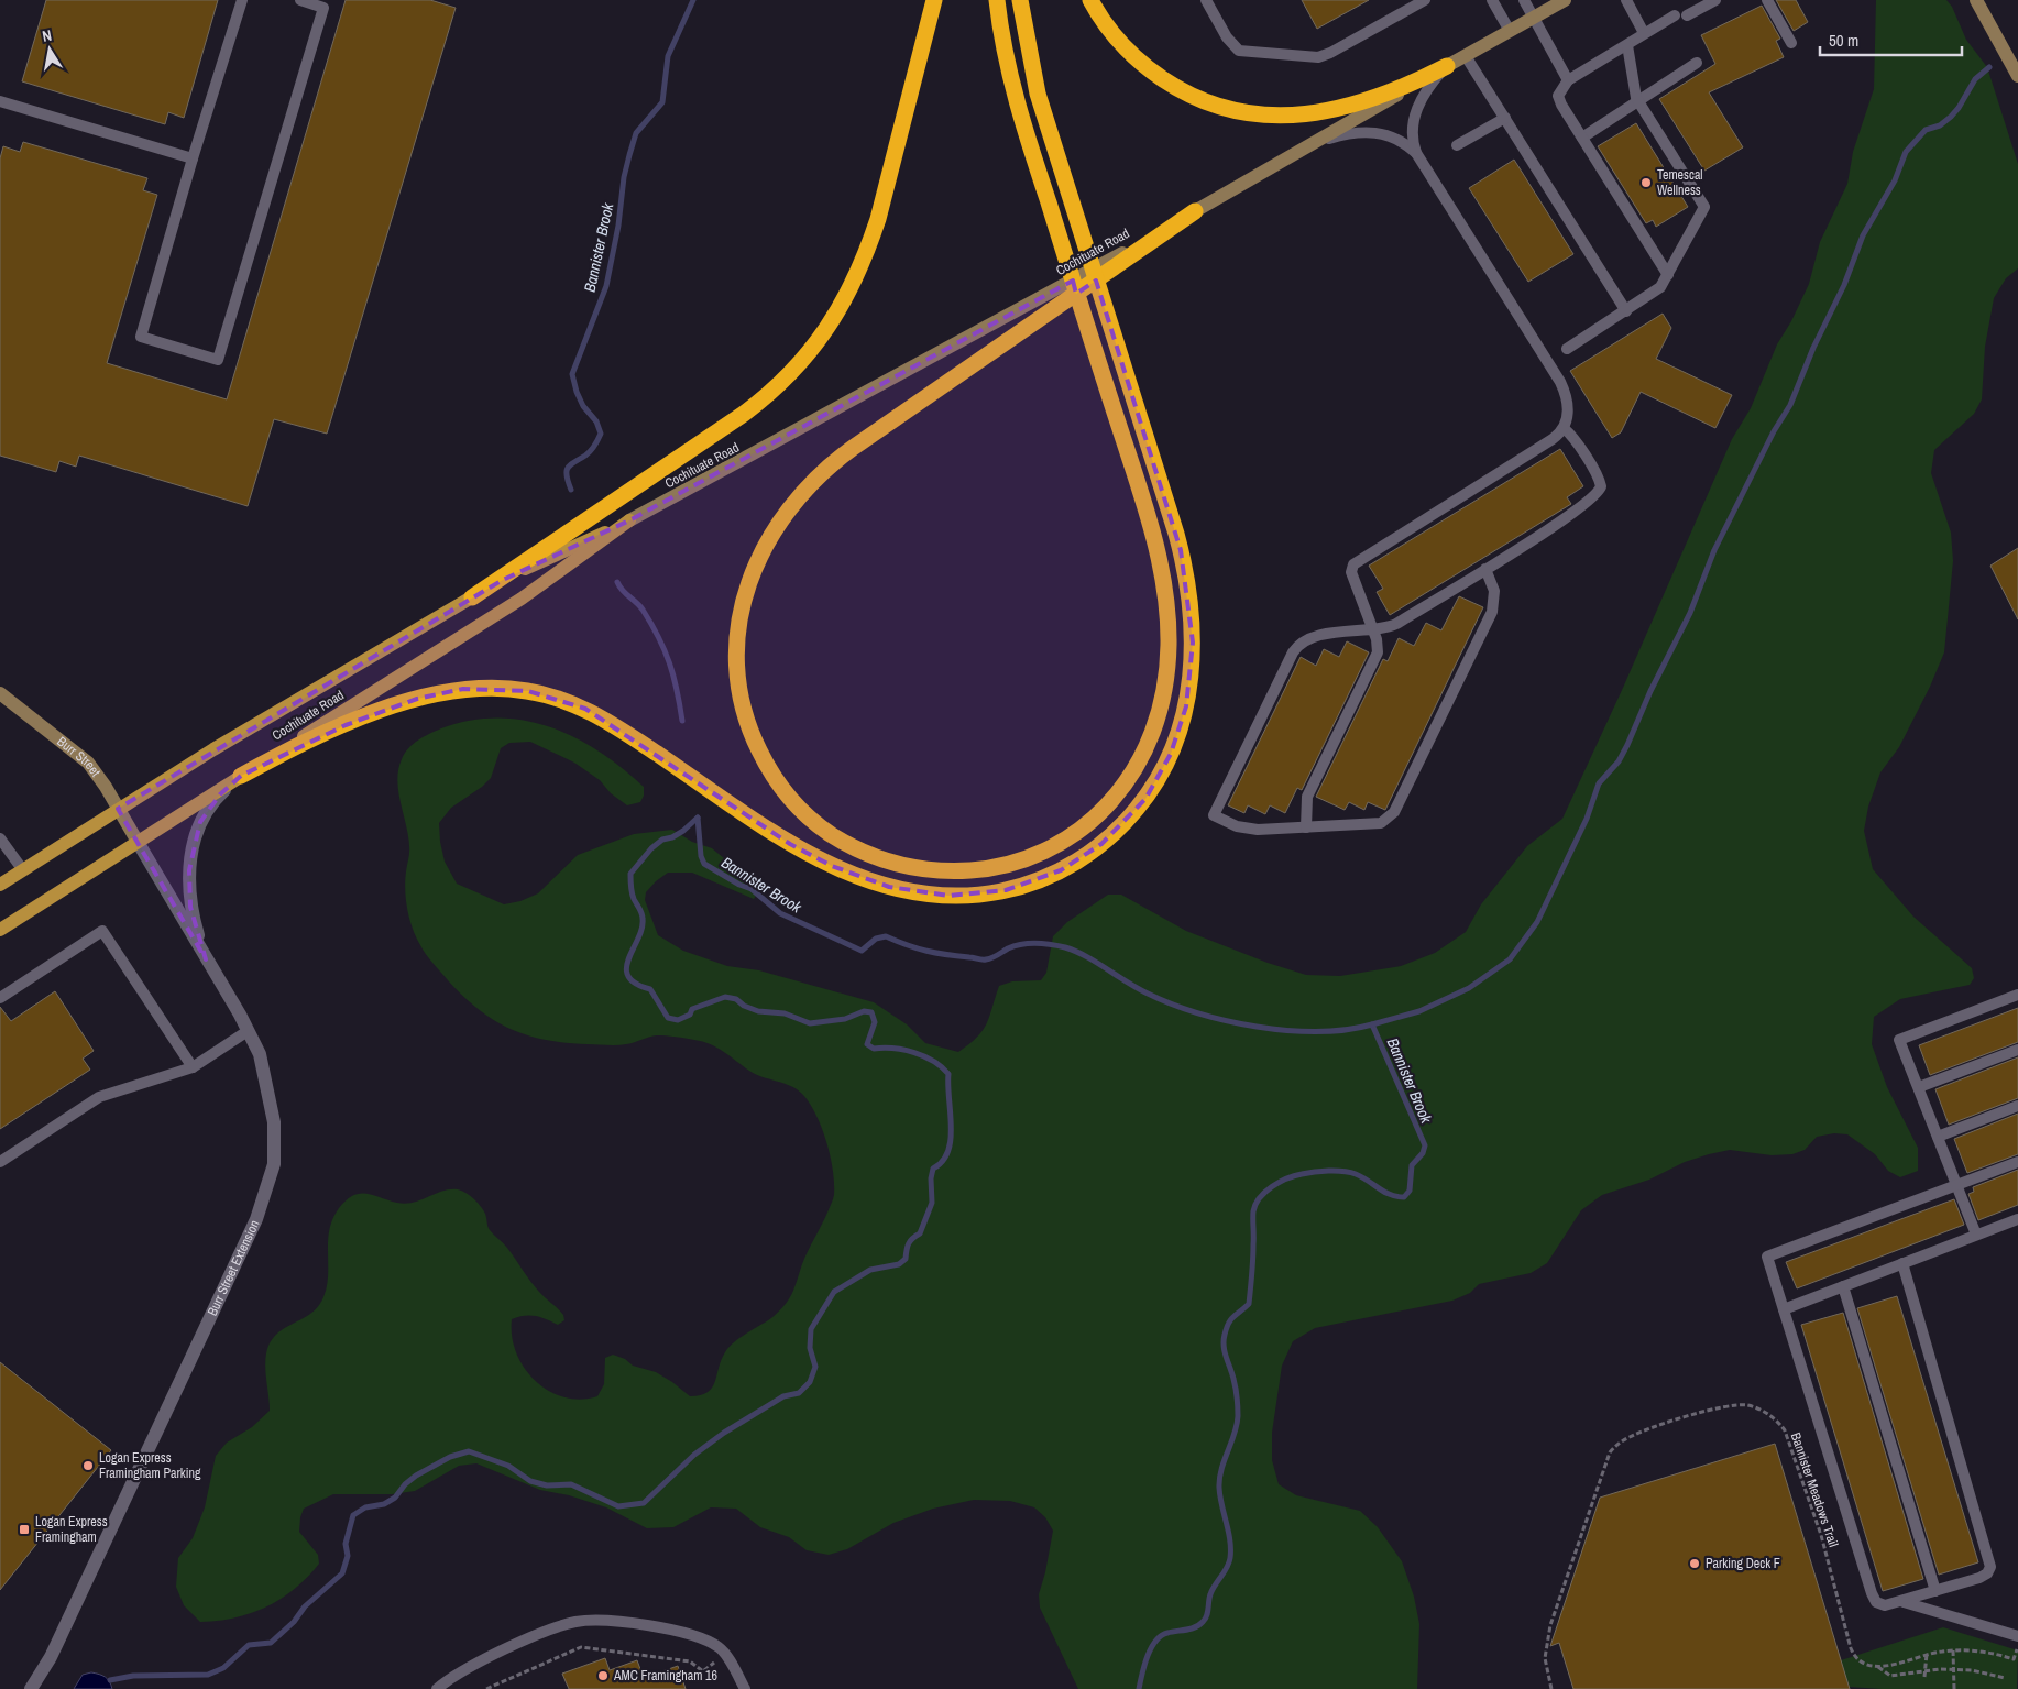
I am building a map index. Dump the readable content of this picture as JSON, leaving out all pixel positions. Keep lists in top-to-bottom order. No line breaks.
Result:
{"streets":{"main road":["Cochituate Road","Burr Street"],"street":["Burr Street Extension"],"path":["Bannister Meadows Trail"]},"crossings":[["Cochituate Road","Burr Street"],["Cochituate Road","Burr Street Extension"],["Burr Street","Burr Street Extension"]],"water":["Bannister Brook"],"places":{"other":["Temescal Wellness","Logan Express Framingham Parking","Parking Deck F","AMC Framingham 16"],"transit":["Logan Express Framingham"]},"scale_bar":"50 m","north":"top"}
